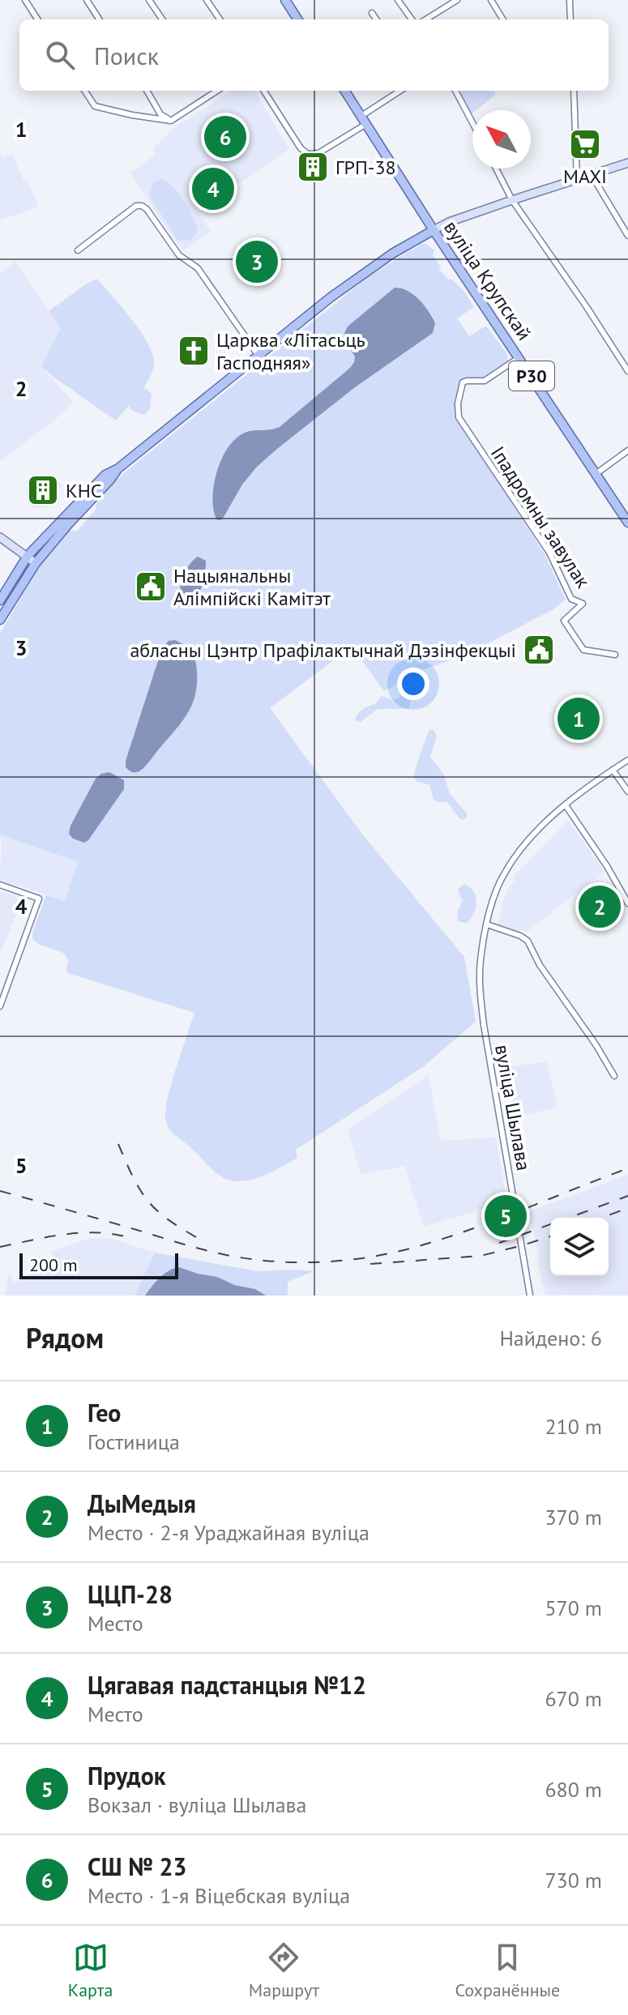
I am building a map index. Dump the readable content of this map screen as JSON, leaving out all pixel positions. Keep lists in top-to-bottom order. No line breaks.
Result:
{"streets":{"main road":["вуліца Крупскай","Р30"],"street":["Іпадромны завулак","вуліца Шылава"]},"crossings":[["вуліца Крупскай","Іпадромны завулак"]],"places":{"supermarket":["MAXI"],"building":["ГРП-38","КНС"],"church":["Царква «Літасьць Гасподняя»"],"public building":["Нацыянальны Алімпійскі Камітэт","абласны Цэнтр Прафілактычнай Дэзінфекцыі"]},"scale_bar":"200 m","north":"top left","page":{"search":"Поиск","pins":["6","4","3","1","2","5"],"scale":"200 m","heading":["Рядом","Найдено: 6"],"list":[{"mark":"1","name":"Гео","note":"Гостиница","value":"210 m"},{"mark":"2","name":"ДыМедыя","note":"Место · 2-я Ураджайная вуліца","value":"370 m"},{"mark":"3","name":"ЦЦП-28","note":"Место","value":"570 m"},{"mark":"4","name":"Цягавая падстанцыя №12","note":"Место","value":"670 m"},{"mark":"5","name":"Прудок","note":"Вокзал · вуліца Шылава","value":"680 m"},{"mark":"6","name":"СШ № 23","note":"Место · 1-я Віцебская вуліца","value":"730 m"}],"nav":["Карта","Маршрут","Сохранённые"]},"grid":{"rows":["1","2","3","4","5"]}}
